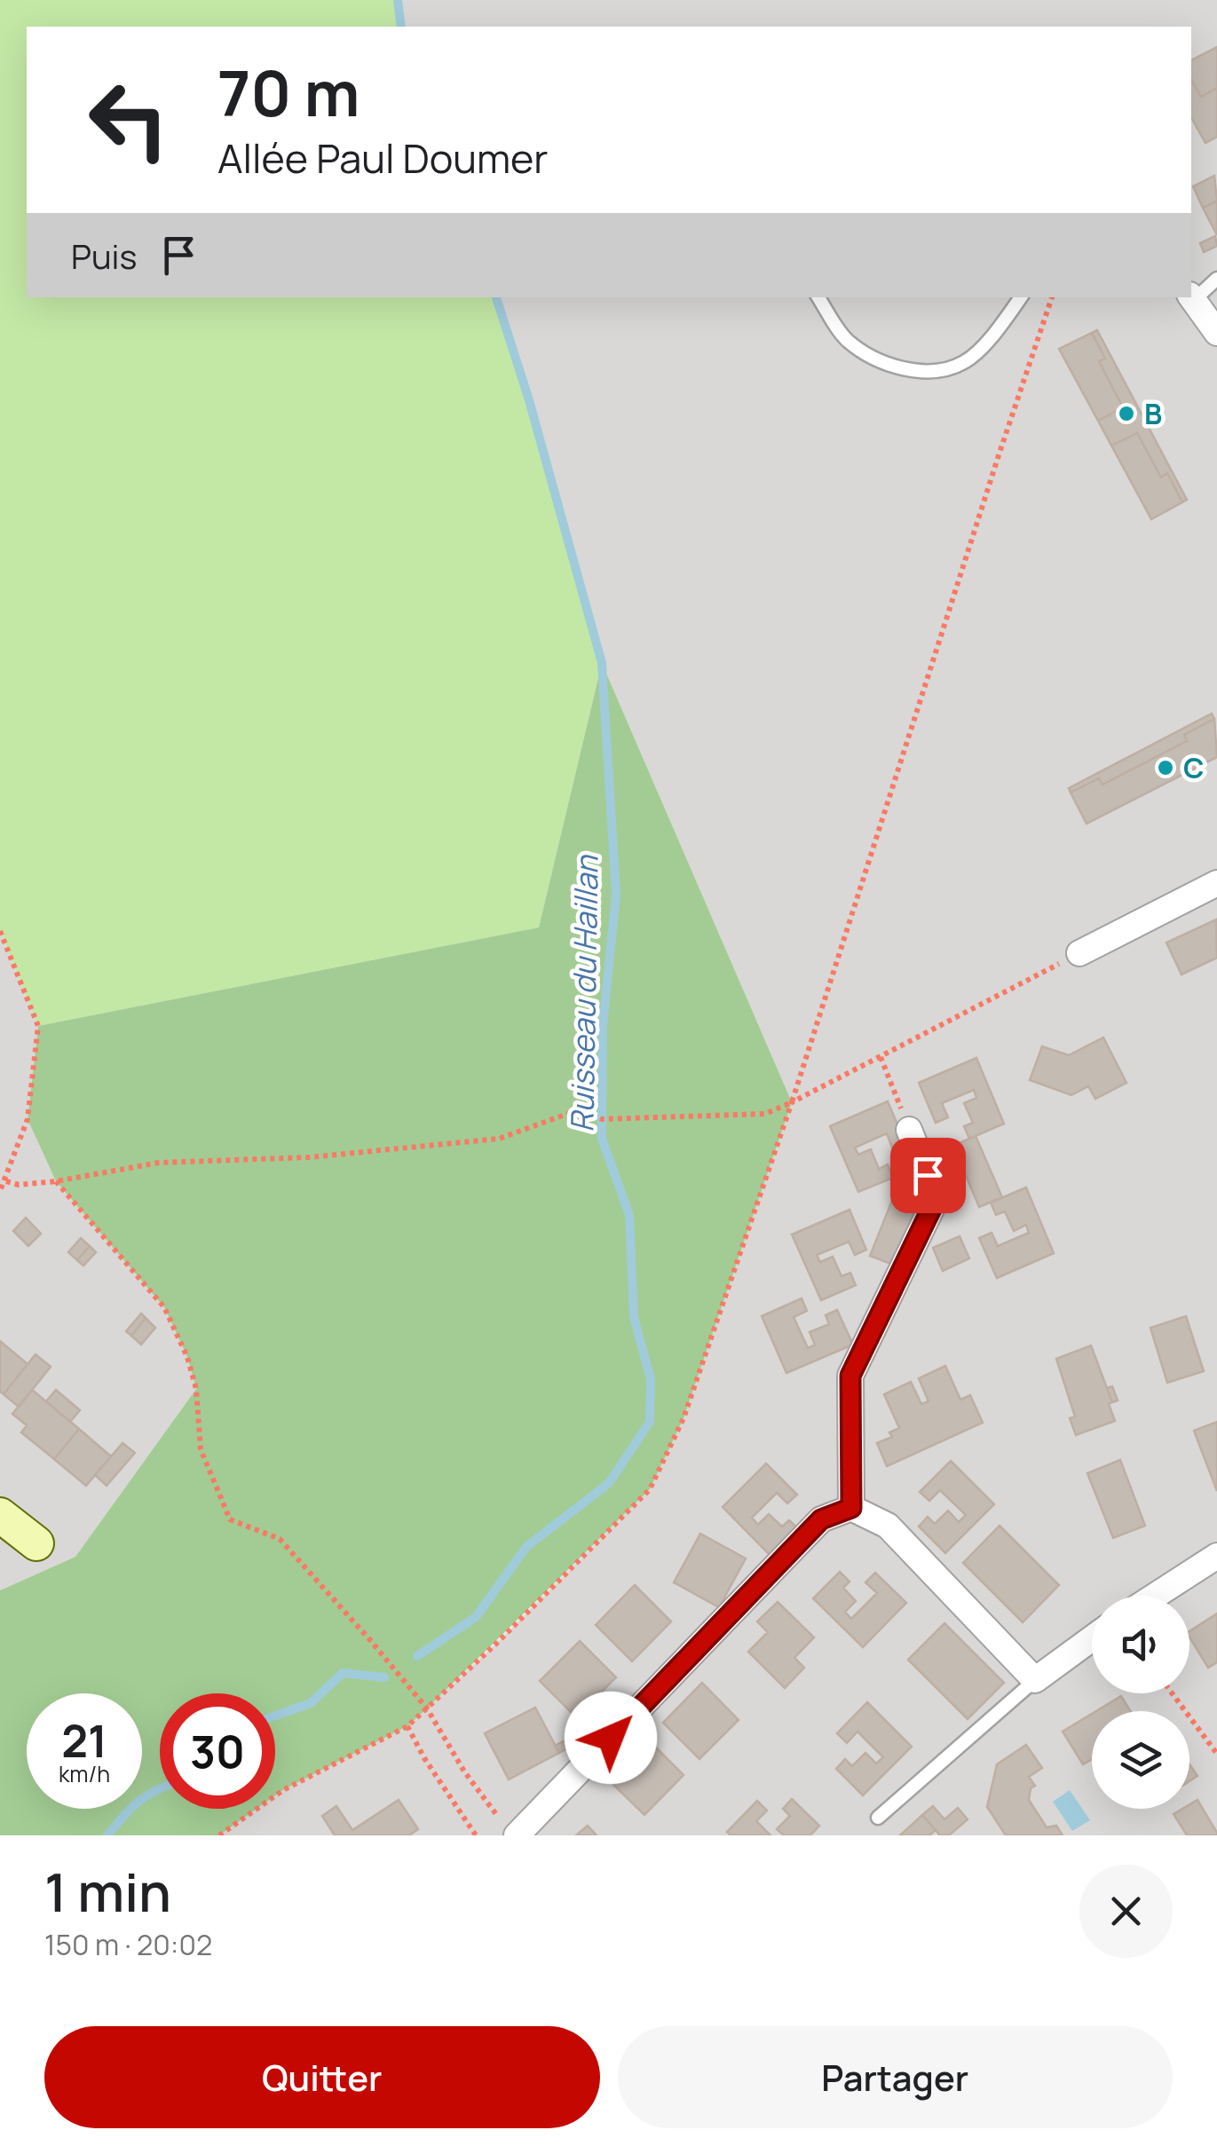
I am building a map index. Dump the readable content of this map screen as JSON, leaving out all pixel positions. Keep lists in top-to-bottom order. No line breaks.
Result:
{"water":["Ruisseau du Haillan"],"places":["B","C"],"page":{"turn":["70 m","Allée Paul Doumer"],"then":"Puis","speed":"21 km/h","limit":"30","heading":["1 min","150 m · 20:02"],"buttons":["Quitter","Partager"]}}
